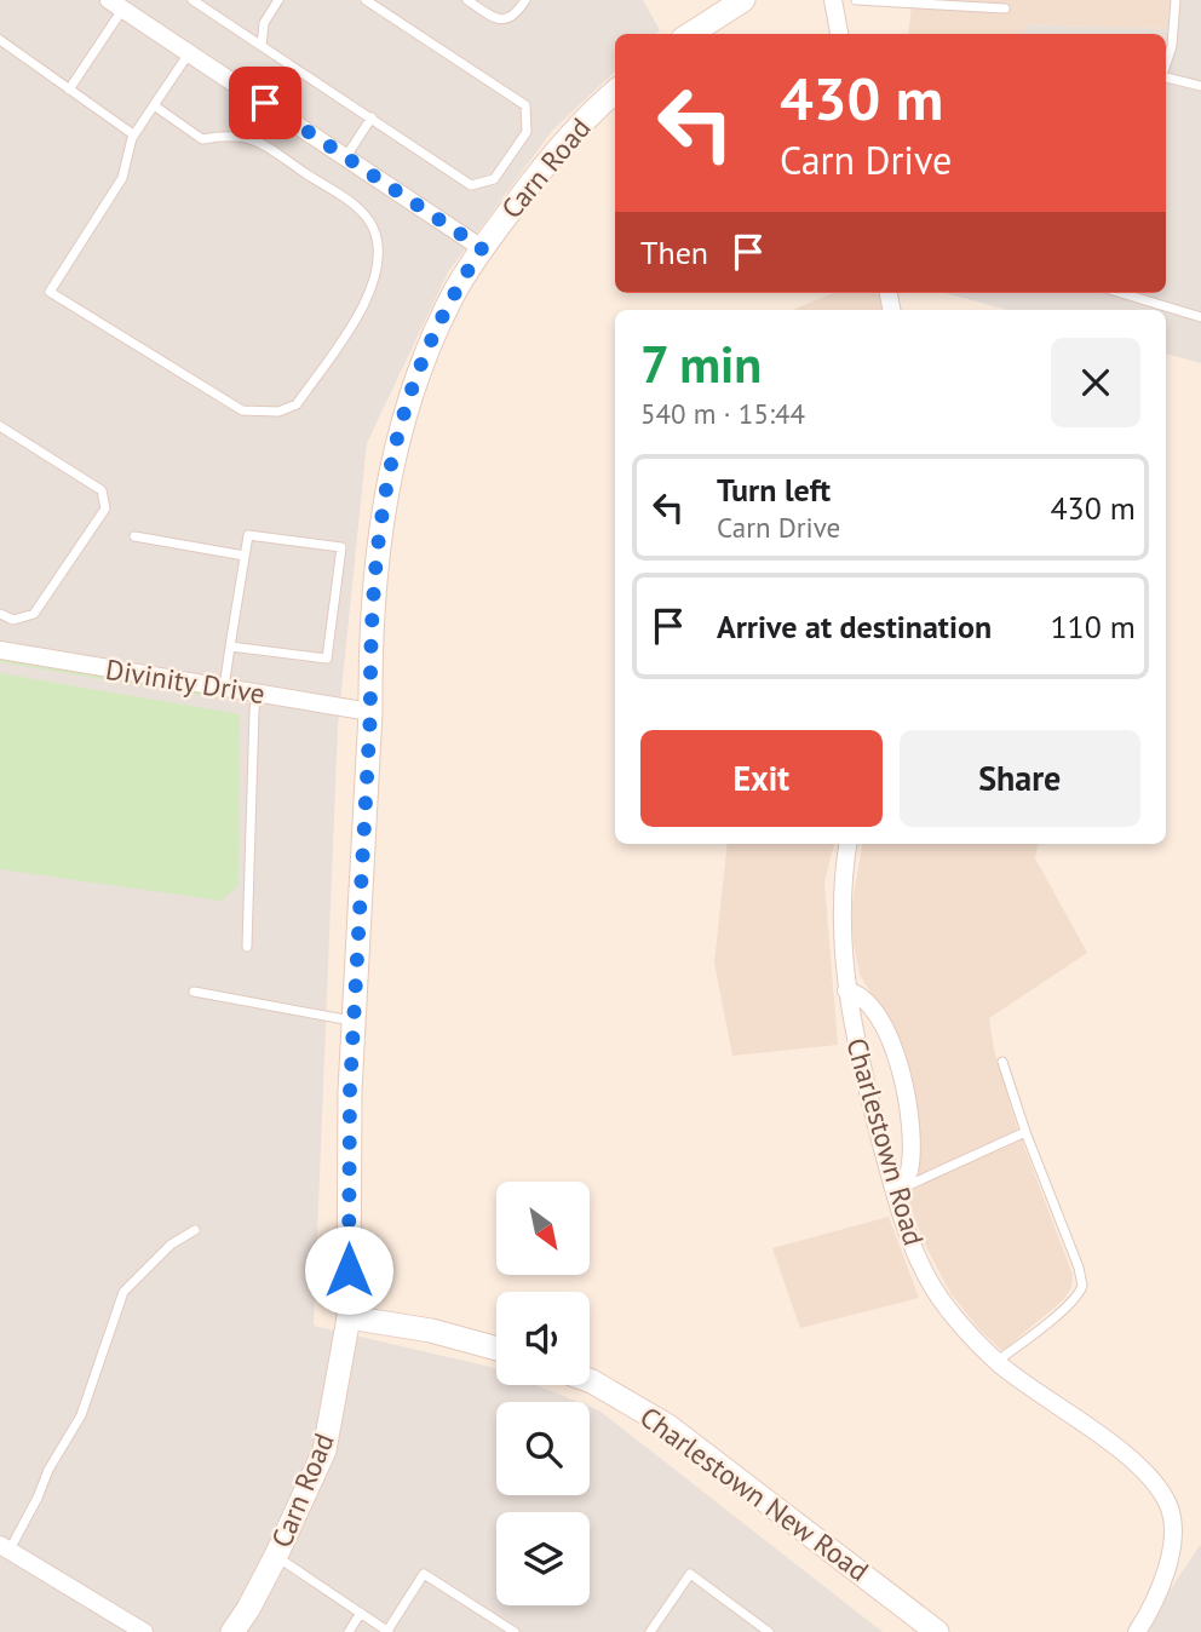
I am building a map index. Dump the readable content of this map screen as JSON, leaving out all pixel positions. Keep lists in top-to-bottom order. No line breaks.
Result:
{"streets":{"main road":["Carn Road","Charlestown New Road"],"street":["Divinity Drive","Charlestown Road"]},"crossings":[["Carn Road","Divinity Drive"]],"north":"bottom right","page":{"turn":["430 m","Carn Drive"],"then":"Then","heading":["7 min","540 m · 15:44"],"list":[{"name":"Turn left","note":"Carn Drive","value":"430 m"},{"name":"Arrive at destination","value":"110 m"}],"buttons":["Exit","Share"]}}
